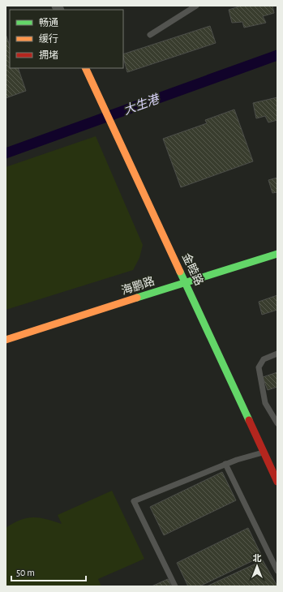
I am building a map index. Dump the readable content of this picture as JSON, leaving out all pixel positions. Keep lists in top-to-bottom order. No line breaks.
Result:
{"streets":{"street":["金睦路","海鹏路"]},"crossings":[["金睦路","海鹏路"]],"water":["大生港"],"legend":["畅通","缓行","拥堵"],"scale_bar":"50 m","north":"top"}
